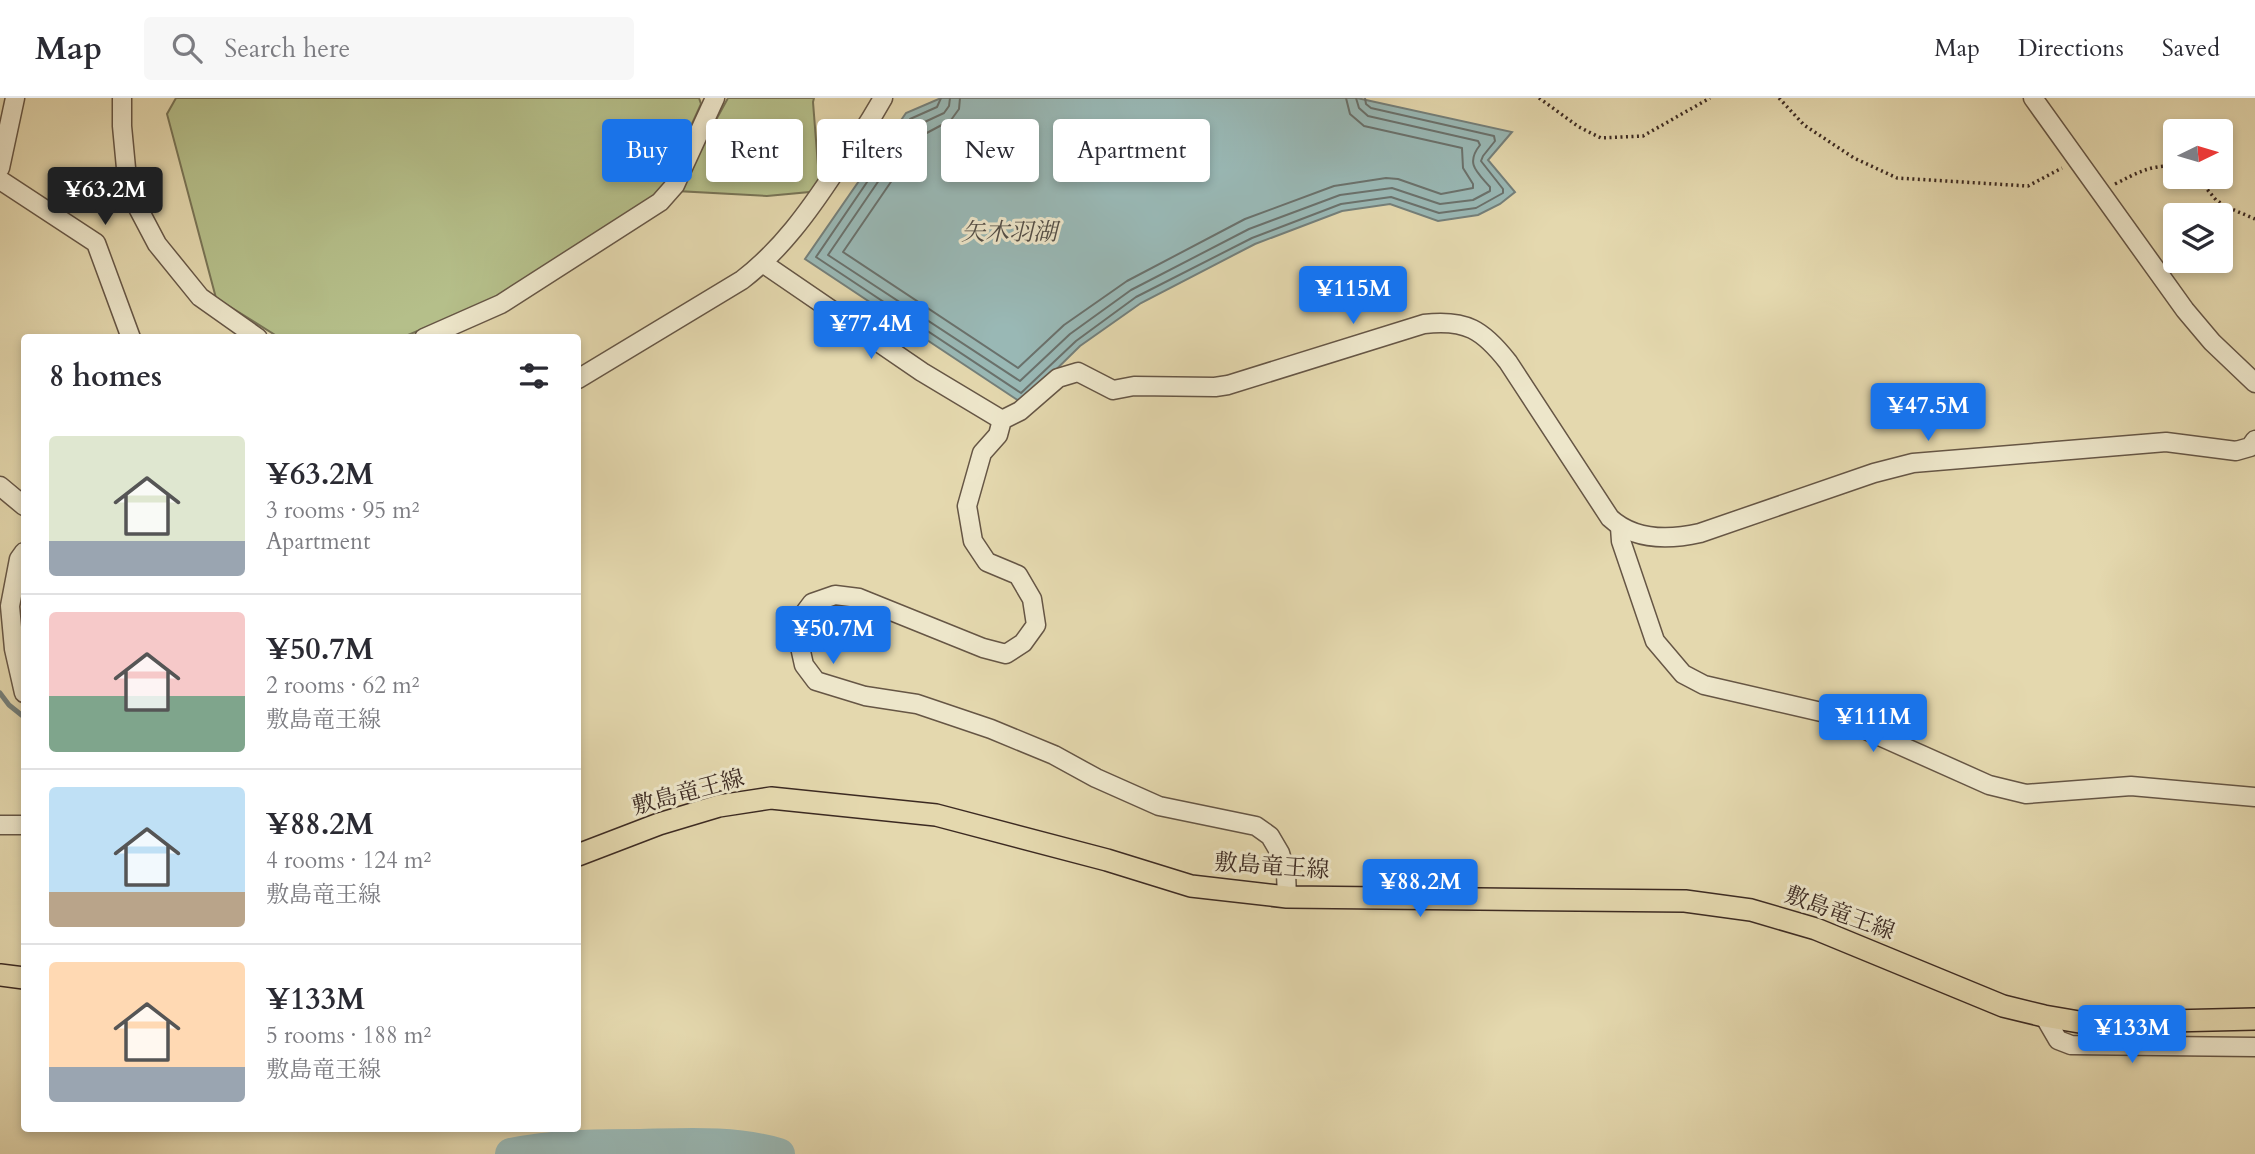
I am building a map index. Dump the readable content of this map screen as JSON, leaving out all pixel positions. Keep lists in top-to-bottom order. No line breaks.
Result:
{"streets":{"main road":["敷島竜王線"]},"water":["矢木羽湖"],"north":"right","page":{"header":"Map","search":"Search here","nav":["Map","Directions","Saved"],"chip":["Buy","Rent","Filters","New","Apartment"],"price":["¥63.2M","¥115M","¥77.4M","¥47.5M","¥50.7M","¥111M","¥88.2M","¥133M"],"heading":"8 homes","list":[{"name":"¥63.2M","note":"3 rooms · 95 m² · Apartment"},{"name":"¥50.7M","note":"2 rooms · 62 m² · 敷島竜王線"},{"name":"¥88.2M","note":"4 rooms · 124 m² · 敷島竜王線"},{"name":"¥133M","note":"5 rooms · 188 m² · 敷島竜王線"}]}}
